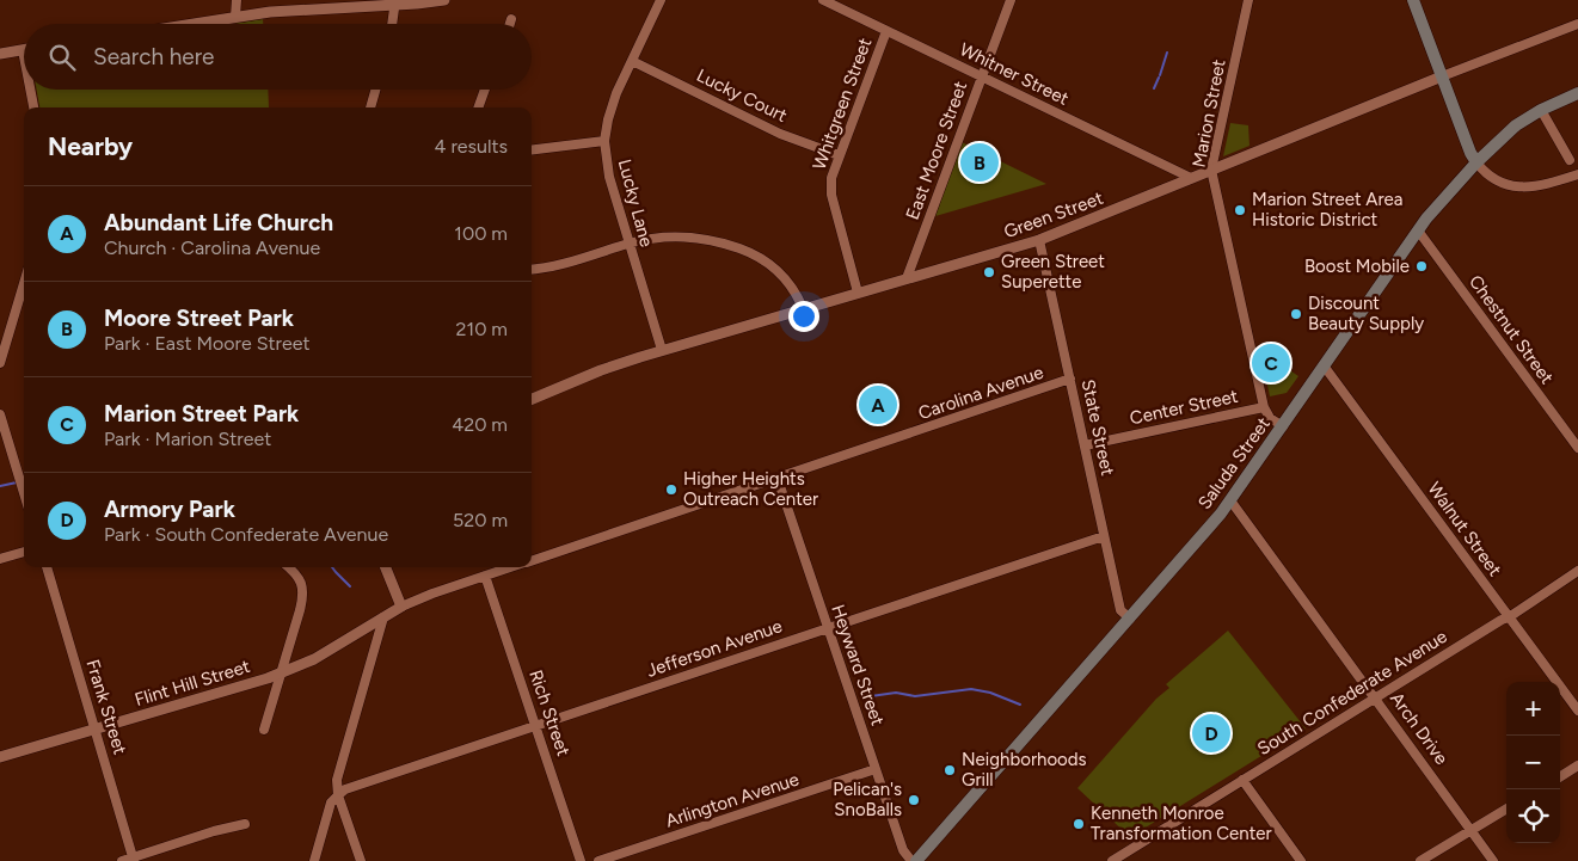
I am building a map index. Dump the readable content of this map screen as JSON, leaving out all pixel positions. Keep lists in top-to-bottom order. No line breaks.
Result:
{"streets":{"main road":["Saluda Street"],"street":["Whitner Street","Lucky Court","Whitgreen Street","Marion Street","East Moore Street","Lucky Lane","Green Street","Chestnut Street","Carolina Avenue","Center Street","State Street","Walnut Street","Jefferson Avenue","Heyward Street","Flint Hill Street","South Confederate Avenue","Frank Street","Rich Street","Arch Drive","Arlington Avenue"]},"crossings":[["Whitner Street","Whitgreen Street"],["Whitner Street","East Moore Street"],["Whitner Street","Green Street"],["Lucky Court","Whitgreen Street"],["Lucky Court","Lucky Lane"],["Whitgreen Street","Green Street"],["Marion Street","Green Street"],["Marion Street","Center Street"],["East Moore Street","Green Street"],["Lucky Lane","Green Street"],["Green Street","State Street"],["Chestnut Street","Saluda Street"],["Carolina Avenue","State Street"],["Carolina Avenue","Heyward Street"],["Carolina Avenue","Flint Hill Street"],["Carolina Avenue","Rich Street"],["Center Street","State Street"],["Center Street","Saluda Street"],["State Street","Saluda Street"],["State Street","Jefferson Avenue"],["Saluda Street","Walnut Street"],["Saluda Street","Arch Drive"],["Walnut Street","South Confederate Avenue"],["Jefferson Avenue","Heyward Street"],["Jefferson Avenue","Rich Street"],["Heyward Street","Arlington Avenue"],["Flint Hill Street","Frank Street"],["South Confederate Avenue","Arch Drive"]],"places":["Marion Street Area Historic District","Boost Mobile","Green Street Superette","Discount Beauty Supply","Higher Heights Outreach Center","Neighborhoods Grill","Pelican's SnoBalls","Kenneth Monroe Transformation Center"],"page":{"search":"Search here","heading":["Nearby","4 results"],"pins":["B","C","A","D"],"list":[{"mark":"A","name":"Abundant Life Church","note":"Church · Carolina Avenue","value":"100 m"},{"mark":"B","name":"Moore Street Park","note":"Park · East Moore Street","value":"210 m"},{"mark":"C","name":"Marion Street Park","note":"Park · Marion Street","value":"420 m"},{"mark":"D","name":"Armory Park","note":"Park · South Confederate Avenue","value":"520 m"}],"map_buttons":["+","−"]}}
